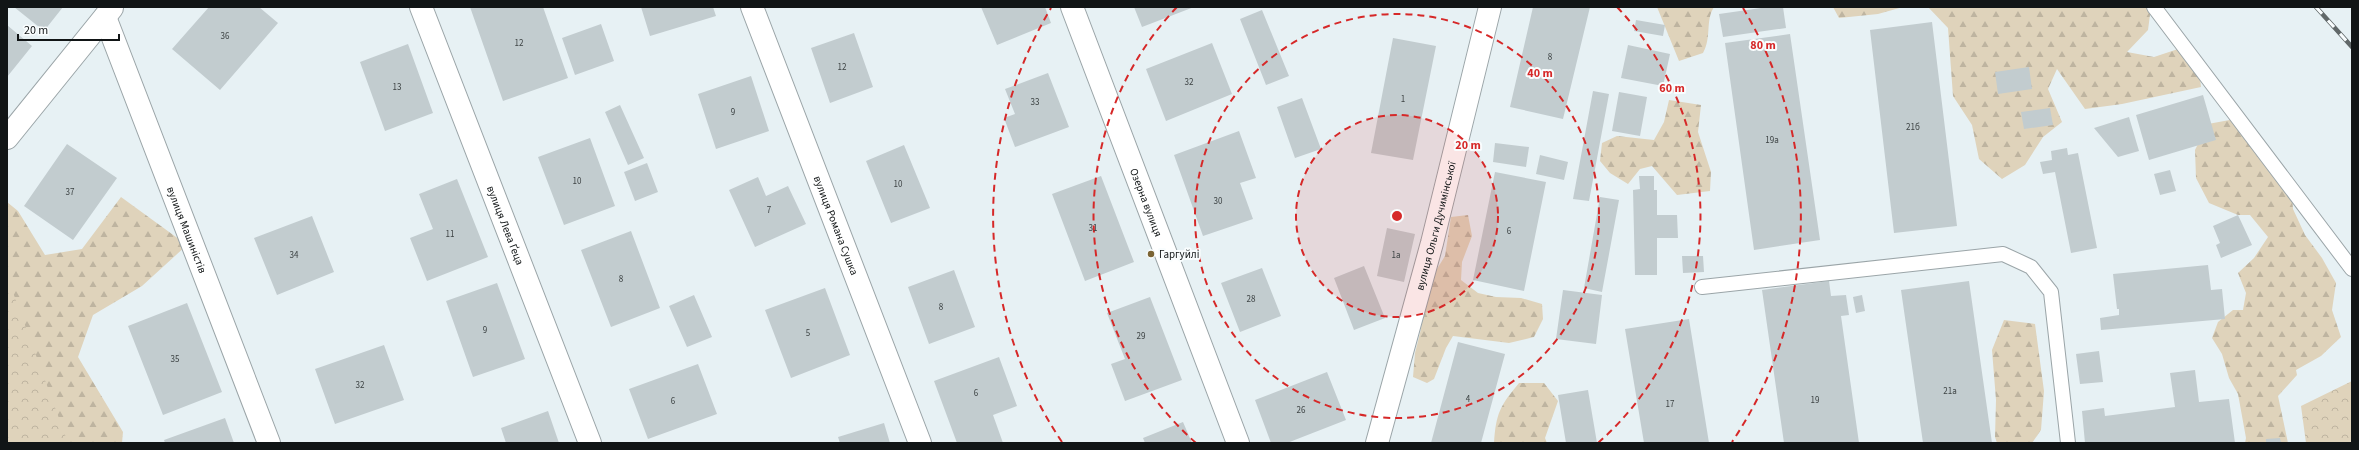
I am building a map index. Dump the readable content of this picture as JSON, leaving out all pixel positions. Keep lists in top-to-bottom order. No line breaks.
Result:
{"streets":{"street":["Озерна вулиця","вулиця Лева Ґеца","вулиця Романа Сушка","вулиця Ольги Дучимінської","вулиця Машиністів"]},"places":["Гаргуйлі"],"house_numbers":["36","12","8","12","32","13","1","33","9","21б","19а","10","10","37","30","7","31","6","11","34","1а","8","28","8","9","5","29","35","32","21а","6","4","19","6","17","26"],"scale_bar":"20 m","rings":["80 m","40 m","60 m","20 m"]}
